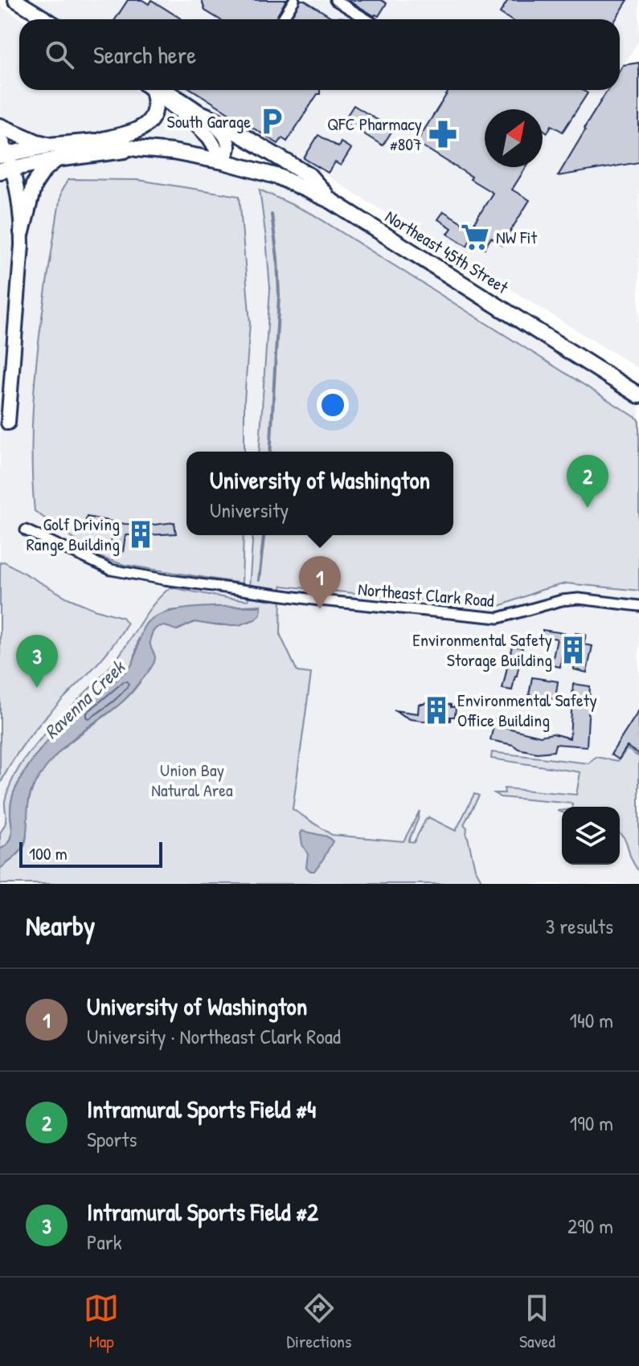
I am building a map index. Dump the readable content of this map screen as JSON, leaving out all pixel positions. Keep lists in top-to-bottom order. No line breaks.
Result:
{"streets":{"main road":["Northeast 45th Street"],"street":["Northeast Clark Road"]},"water":["Ravenna Creek"],"parks":["Union Bay Natural Area"],"places":{"parking":["South Garage"],"pharmacy":["QFC Pharmacy #807"],"supermarket":["NW Fit"],"building":["Golf Driving Range Building","Environmental Safety Storage Building","Environmental Safety Office Building"]},"scale_bar":"100 m","north":"top right","page":{"search":"Search here","popup":["University of Washington","University"],"pins":["2","1","3"],"scale":"100 m","heading":["Nearby","3 results"],"list":[{"mark":"1","name":"University of Washington","note":"University · Northeast Clark Road","value":"140 m"},{"mark":"2","name":"Intramural Sports Field #4","note":"Sports","value":"190 m"},{"mark":"3","name":"Intramural Sports Field #2","note":"Park","value":"290 m"}],"nav":["Map","Directions","Saved"]}}
